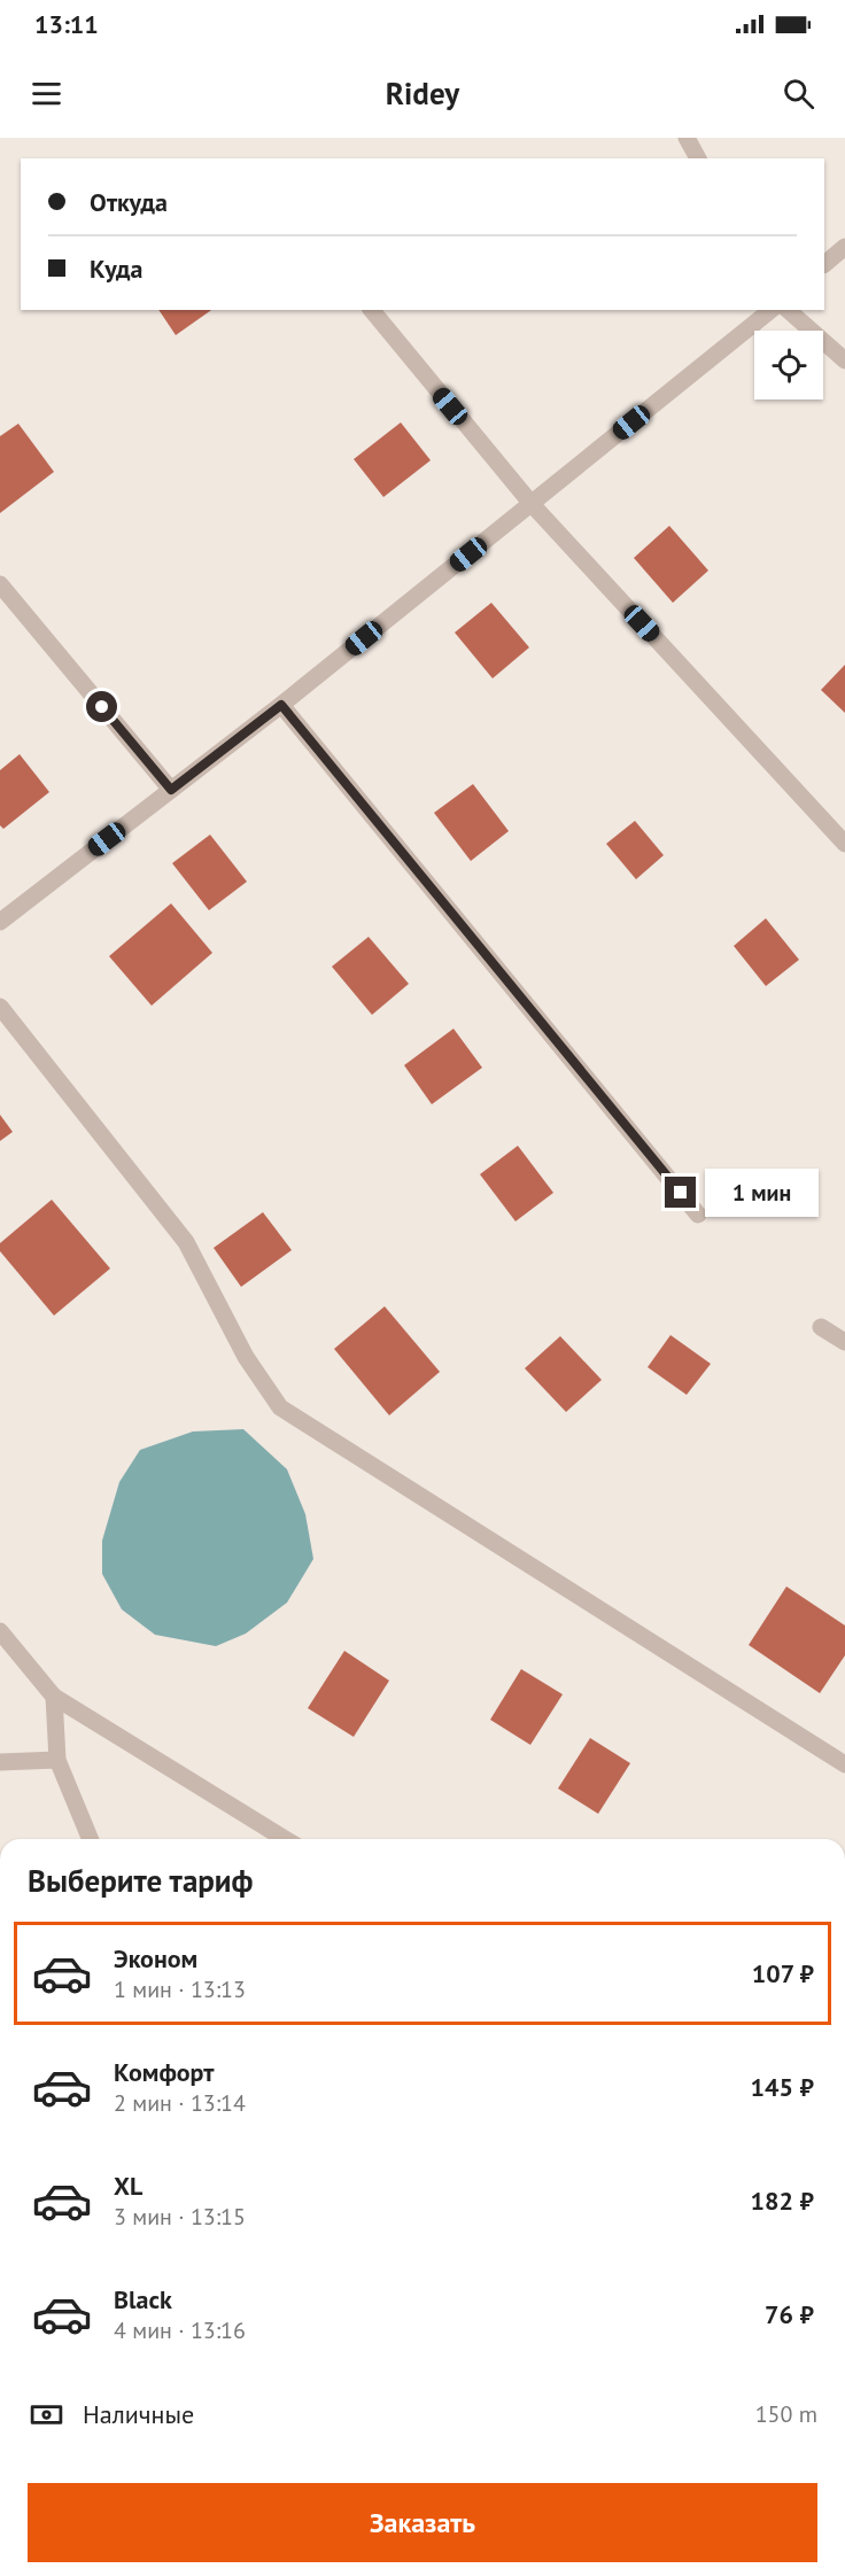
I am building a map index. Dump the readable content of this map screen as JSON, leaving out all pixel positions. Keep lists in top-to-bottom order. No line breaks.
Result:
{"page":{"status":"13:11","header":"Ridey","banner":["Откуда","Куда"],"bubble":"1 мин","heading":"Выберите тариф","list":[{"name":"Эконом","note":"1 мин · 13:13","value":"107 ₽"},{"name":"Комфорт","note":"2 мин · 13:14","value":"145 ₽"},{"name":"XL","note":"3 мин · 13:15","value":"182 ₽"},{"name":"Black","note":"4 мин · 13:16","value":"76 ₽"}],"pay":["Наличные","150 m"],"buttons":"Заказать"}}
